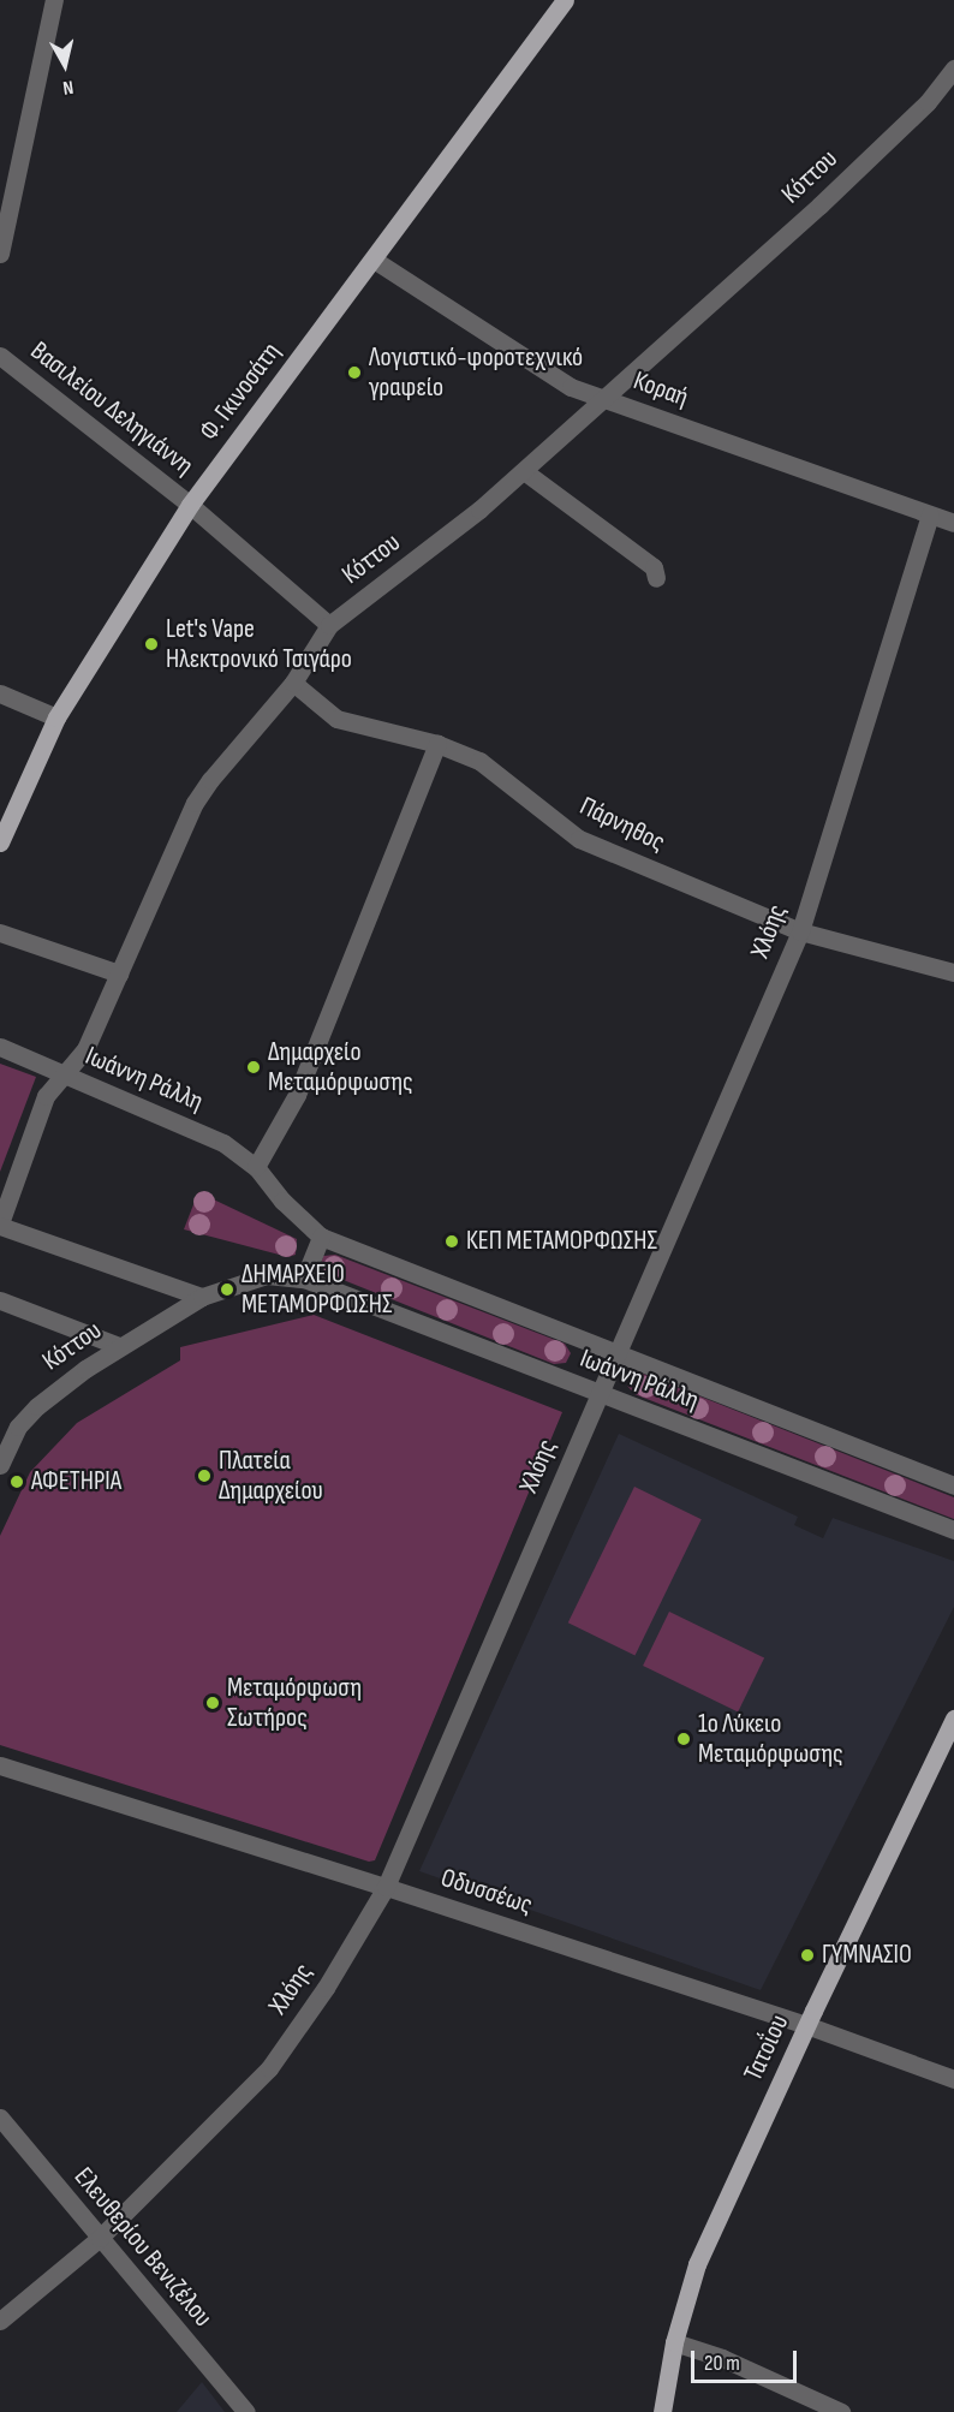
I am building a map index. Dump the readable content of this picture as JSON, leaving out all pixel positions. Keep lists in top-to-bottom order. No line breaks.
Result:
{"streets":{"main road":["Φ. Γκινοσάτη","Τατοΐου"],"street":["Κόττου","Κοραή","Βασιλείου Δεληγιάννη","Πάρνηθος","Χλόης","Ιωάννη Ράλλη","Οδυσσέως","Ελευθερίου Βενιζέλου"]},"crossings":[["Κόττου","Κοραή"],["Κόττου","Πάρνηθος"],["Κόττου","Ιωάννη Ράλλη"],["Κοραή","Φ. Γκινοσάτη"],["Κοραή","Χλόης"],["Φ. Γκινοσάτη","Βασιλείου Δεληγιάννη"],["Πάρνηθος","Χλόης"],["Χλόης","Ιωάννη Ράλλη"],["Χλόης","Οδυσσέως"],["Χλόης","Ελευθερίου Βενιζέλου"],["Οδυσσέως","Τατοΐου"]],"places":["Λογιστικό-φοροτεχνικό γραφείο","Let's Vape Ηλεκτρονικό Τσιγάρο","Δημαρχείο Μεταμόρφωσης","ΚΕΠ ΜΕΤΑΜΟΡΦΩΣΗΣ","ΔΗΜΑΡΧΕΙΟ ΜΕΤΑΜΟΡΦΩΣΗΣ","Πλατεία Δημαρχείου","ΑΦΕΤΗΡΙΑ","Μεταμόρφωση Σωτήρος","1ο Λύκειο Μεταμόρφωσης","ΓΥΜΝΑΣΙΟ"],"scale_bar":"20 m","north":"bottom"}
